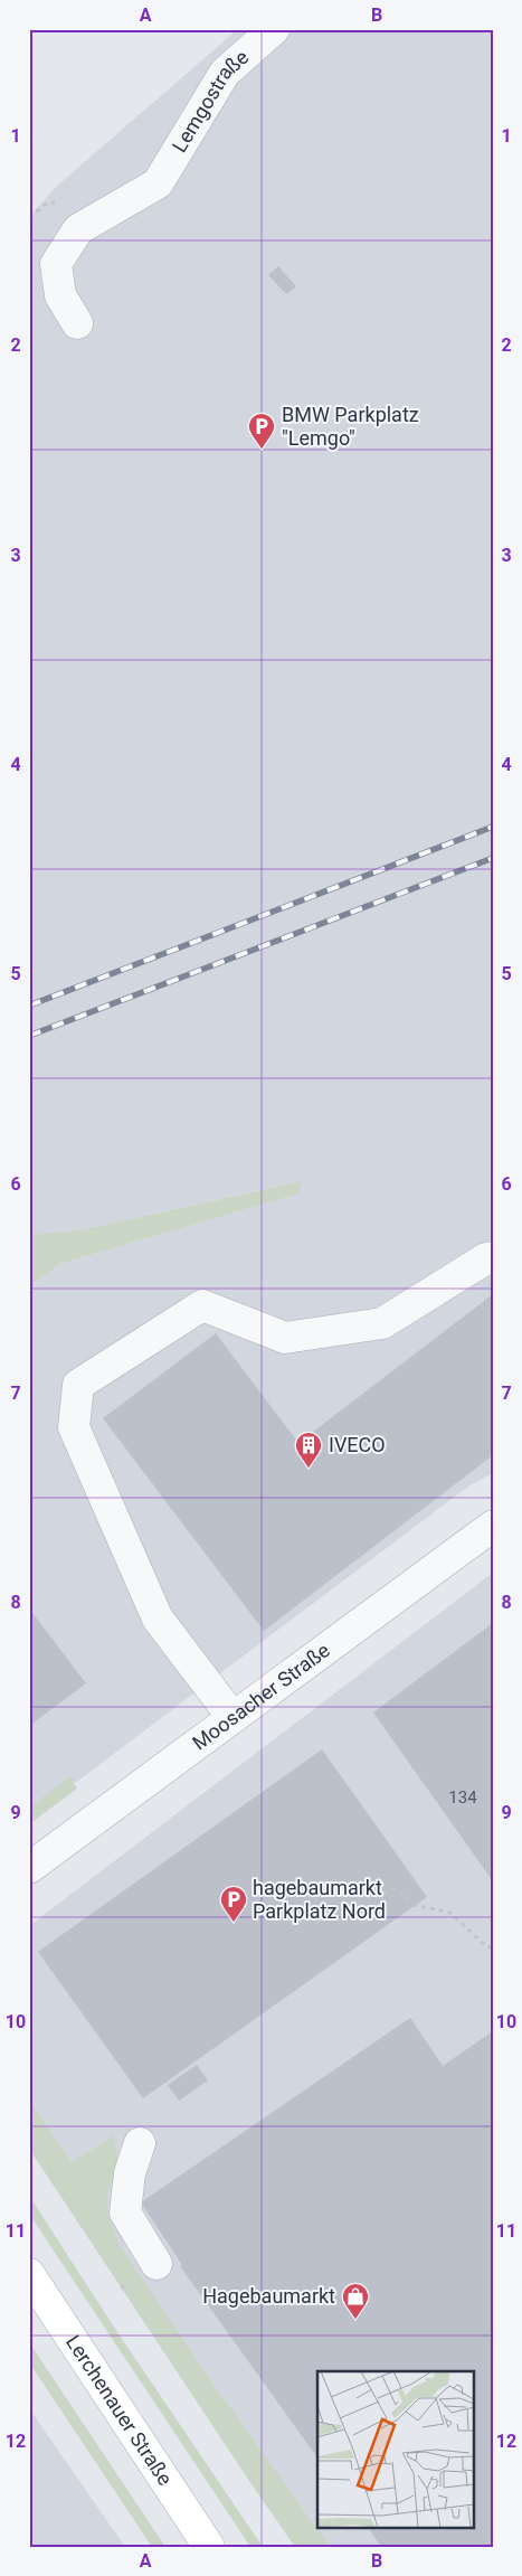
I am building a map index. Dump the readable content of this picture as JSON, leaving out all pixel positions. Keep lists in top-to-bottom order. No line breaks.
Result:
{"streets":{"main road":["Lerchenauer Straße"],"street":["Lemgostraße","Moosacher Straße"]},"places":{"parking":["BMW Parkplatz \"Lemgo\"","hagebaumarkt Parkplatz Nord"],"building":["IVECO"],"shop":["Hagebaumarkt"]},"house_numbers":["134"],"grid":{"columns":["A","B"],"rows":["1","2","3","4","5","6","7","8","9","10","11","12"]}}
